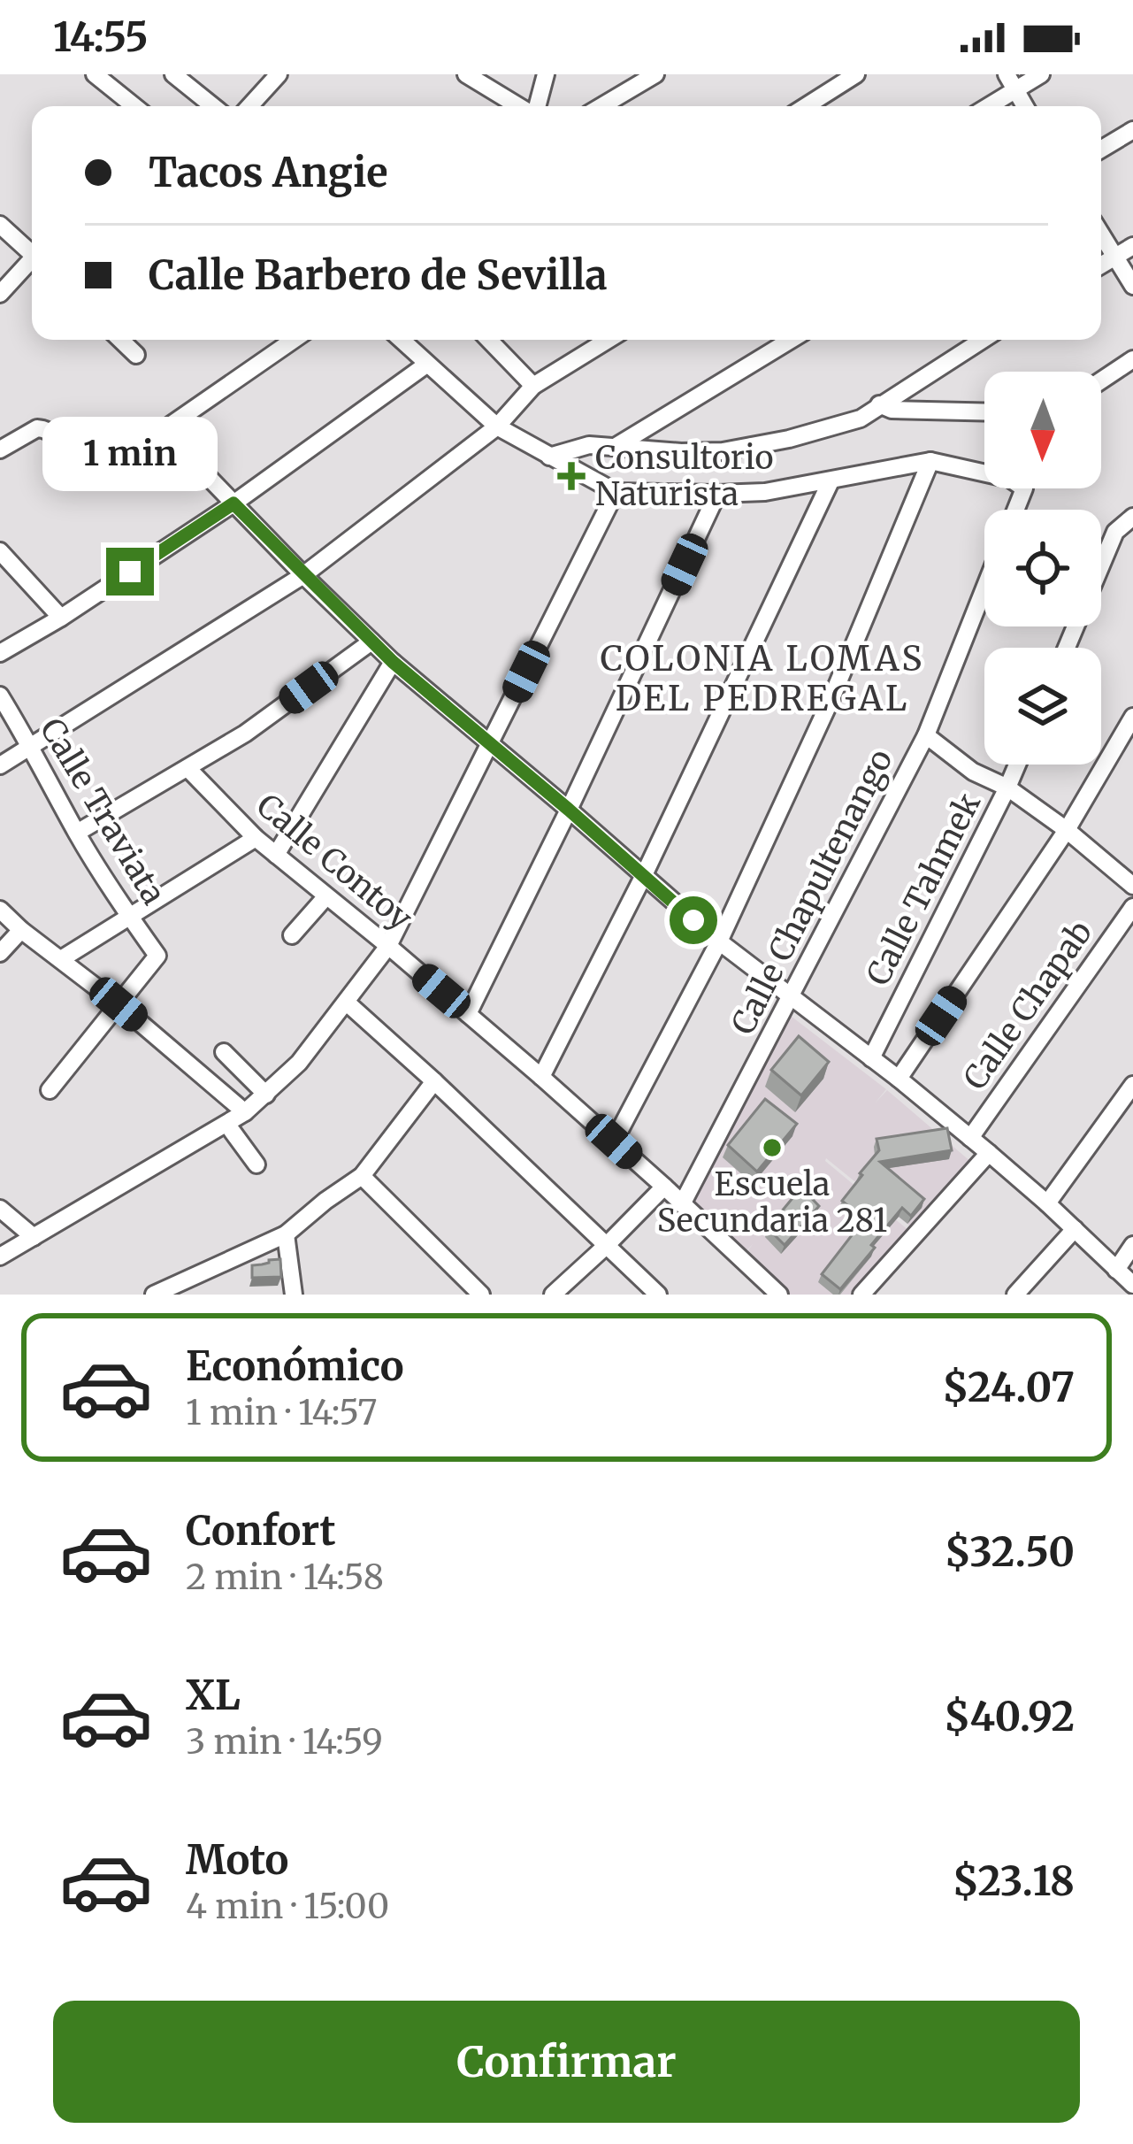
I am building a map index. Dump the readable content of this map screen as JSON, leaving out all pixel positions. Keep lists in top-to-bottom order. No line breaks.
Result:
{"streets":{"street":["Calle Traviata","Calle Contoy","Calle Tahmek","Calle Chapultenango","Calle Chapab"]},"crossings":[["Calle Contoy","Calle Chapultenango"]],"districts":["COLONIA LOMAS DEL PEDREGAL"],"places":{"health":["Consultorio Naturista"],"other":["Escuela Secundaria 281"]},"north":"bottom","page":{"status":"14:55","banner":["Tacos Angie","Calle Barbero de Sevilla"],"bubble":"1 min","list":[{"name":"Económico","note":"1 min · 14:57","value":"$24.07"},{"name":"Confort","note":"2 min · 14:58","value":"$32.50"},{"name":"XL","note":"3 min · 14:59","value":"$40.92"},{"name":"Moto","note":"4 min · 15:00","value":"$23.18"}],"buttons":"Confirmar"}}
